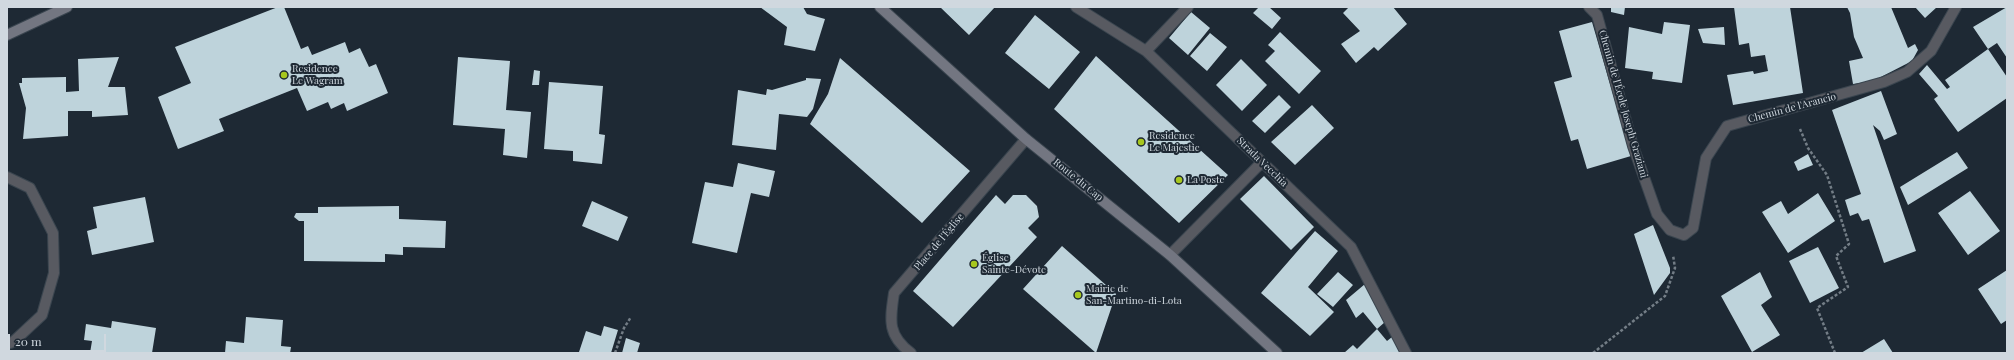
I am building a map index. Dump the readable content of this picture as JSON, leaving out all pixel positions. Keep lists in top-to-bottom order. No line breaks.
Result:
{"streets":{"main road":["Route du Cap"],"street":["Chemin de l'École Joseph Graziani","Chemin de l'Arancio","Strada Vecchia","Place de l'Église"]},"crossings":[["Chemin de l'École Joseph Graziani","Chemin de l'Arancio"],["Route du Cap","Place de l'Église"]],"places":["Residence Le Wagram","Residence Le Majestic","La Poste","Église Sainte-Dévote","Mairie de San-Martino-di-Lota"],"scale_bar":"20 m"}
